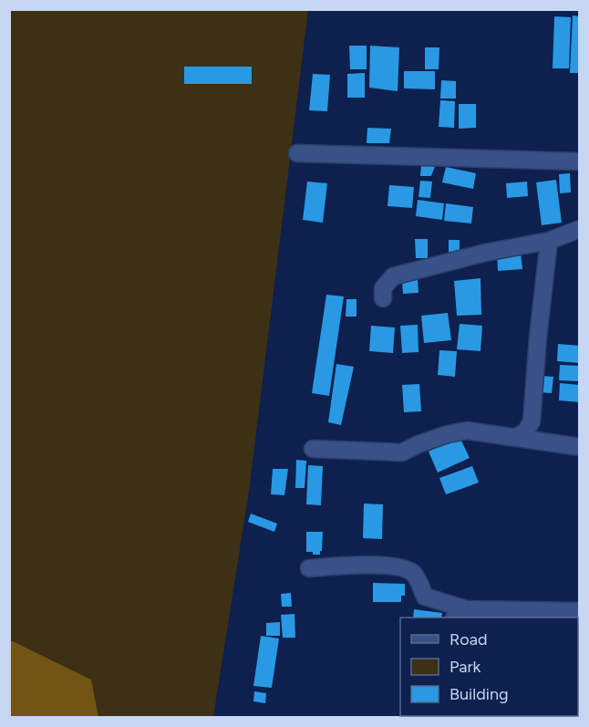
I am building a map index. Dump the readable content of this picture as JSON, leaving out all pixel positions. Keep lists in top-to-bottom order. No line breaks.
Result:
{"legend":["Road","Park","Building"]}
